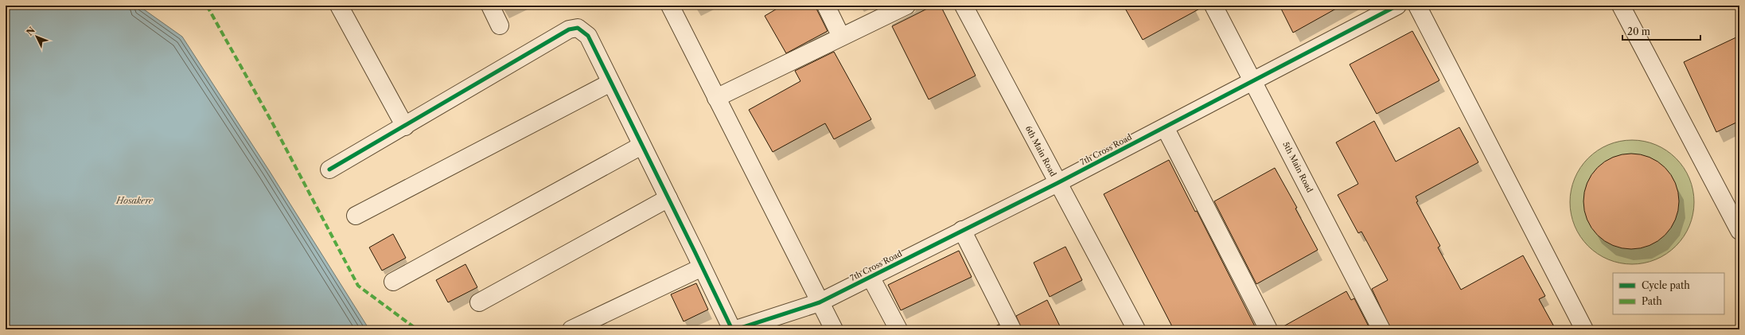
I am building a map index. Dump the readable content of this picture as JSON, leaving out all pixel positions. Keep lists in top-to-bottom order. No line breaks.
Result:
{"streets":{"street":["7th Cross Road","6th Main Road","5th Main Road"]},"crossings":[["7th Cross Road","6th Main Road"],["7th Cross Road","5th Main Road"]],"water":["Hosakere"],"legend":["Cycle path","Path"],"scale_bar":"20 m","north":"top left"}
